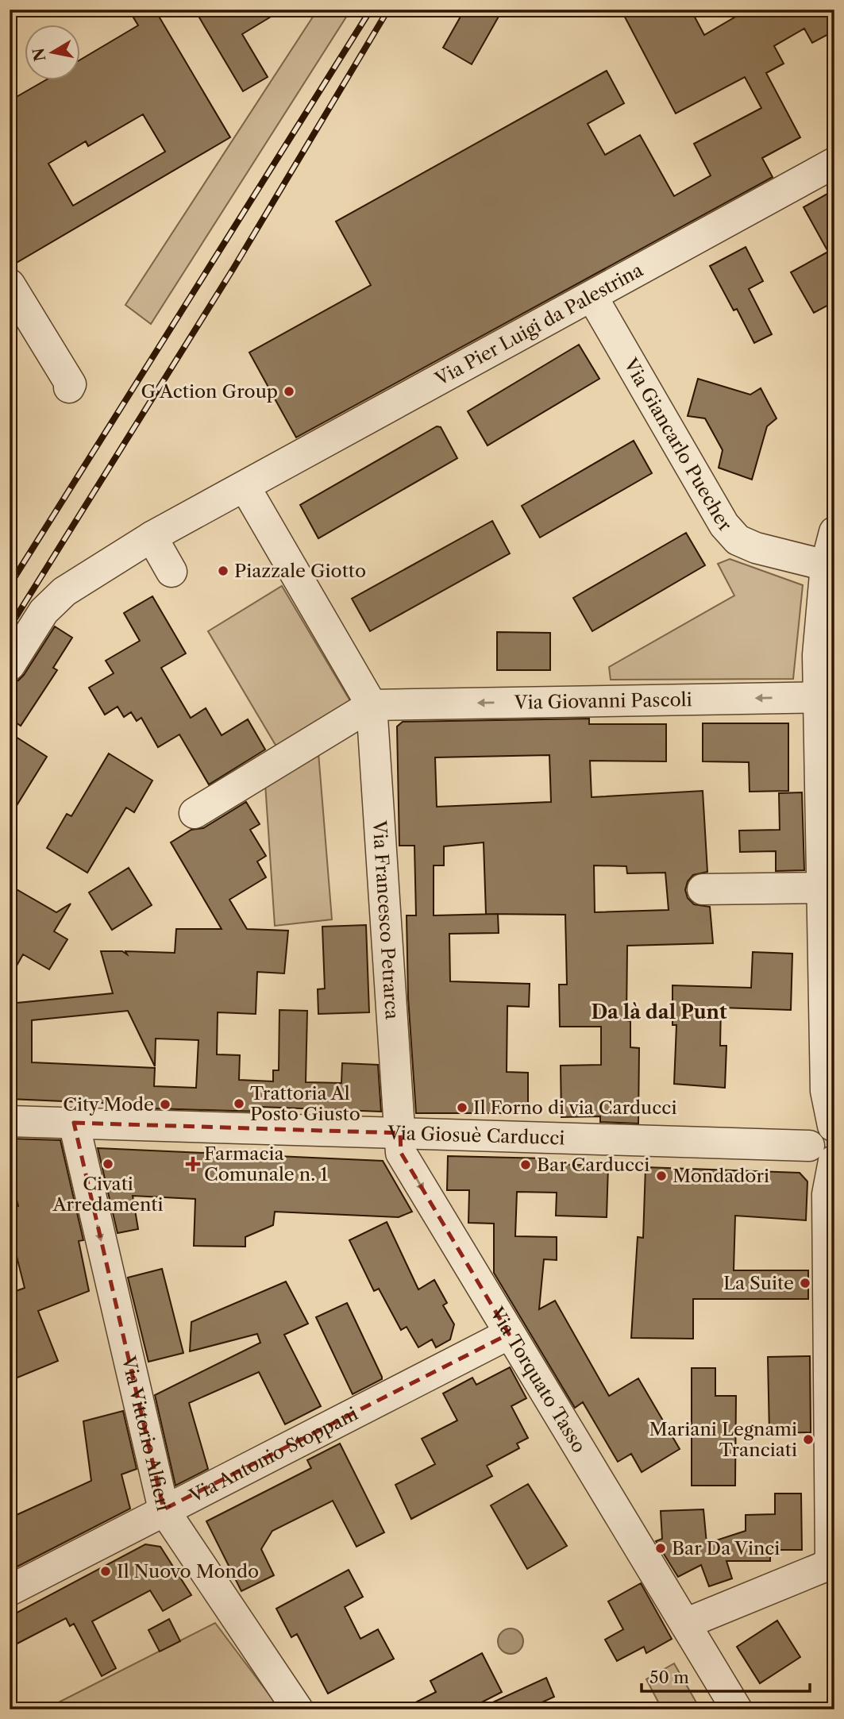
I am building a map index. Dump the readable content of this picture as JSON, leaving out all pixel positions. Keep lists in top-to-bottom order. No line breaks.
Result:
{"streets":{"street":["Via Pier Luigi da Palestrina","Via Giancarlo Puecher","Via Giovanni Pascoli","Via Francesco Petrarca","Via Giosuè Carducci","Via Torquato Tasso","Via Vittorio Alfieri","Via Antonio Stoppani"]},"crossings":[["Via Pier Luigi da Palestrina","Via Giancarlo Puecher"],["Via Pier Luigi da Palestrina","Via Francesco Petrarca"],["Via Giovanni Pascoli","Via Francesco Petrarca"],["Via Francesco Petrarca","Via Giosuè Carducci"],["Via Francesco Petrarca","Via Torquato Tasso"],["Via Giosuè Carducci","Via Torquato Tasso"],["Via Giosuè Carducci","Via Vittorio Alfieri"],["Via Torquato Tasso","Via Antonio Stoppani"],["Via Vittorio Alfieri","Via Antonio Stoppani"]],"one_way":["Via Giovanni Pascoli","Via Vittorio Alfieri"],"districts":["Da là dal Punt"],"places":{"other":["G Action Group","Piazzale Giotto","Trattoria Al Posto Giusto","City Mode","Il Forno di via Carducci","Civati Arredamenti","Bar Carducci","Mondadori","La Suite","Mariani Legnami Tranciati","Bar Da Vinci","Il Nuovo Mondo"],"health":["Farmacia Comunale n. 1"]},"scale_bar":"50 m","north":"left"}
